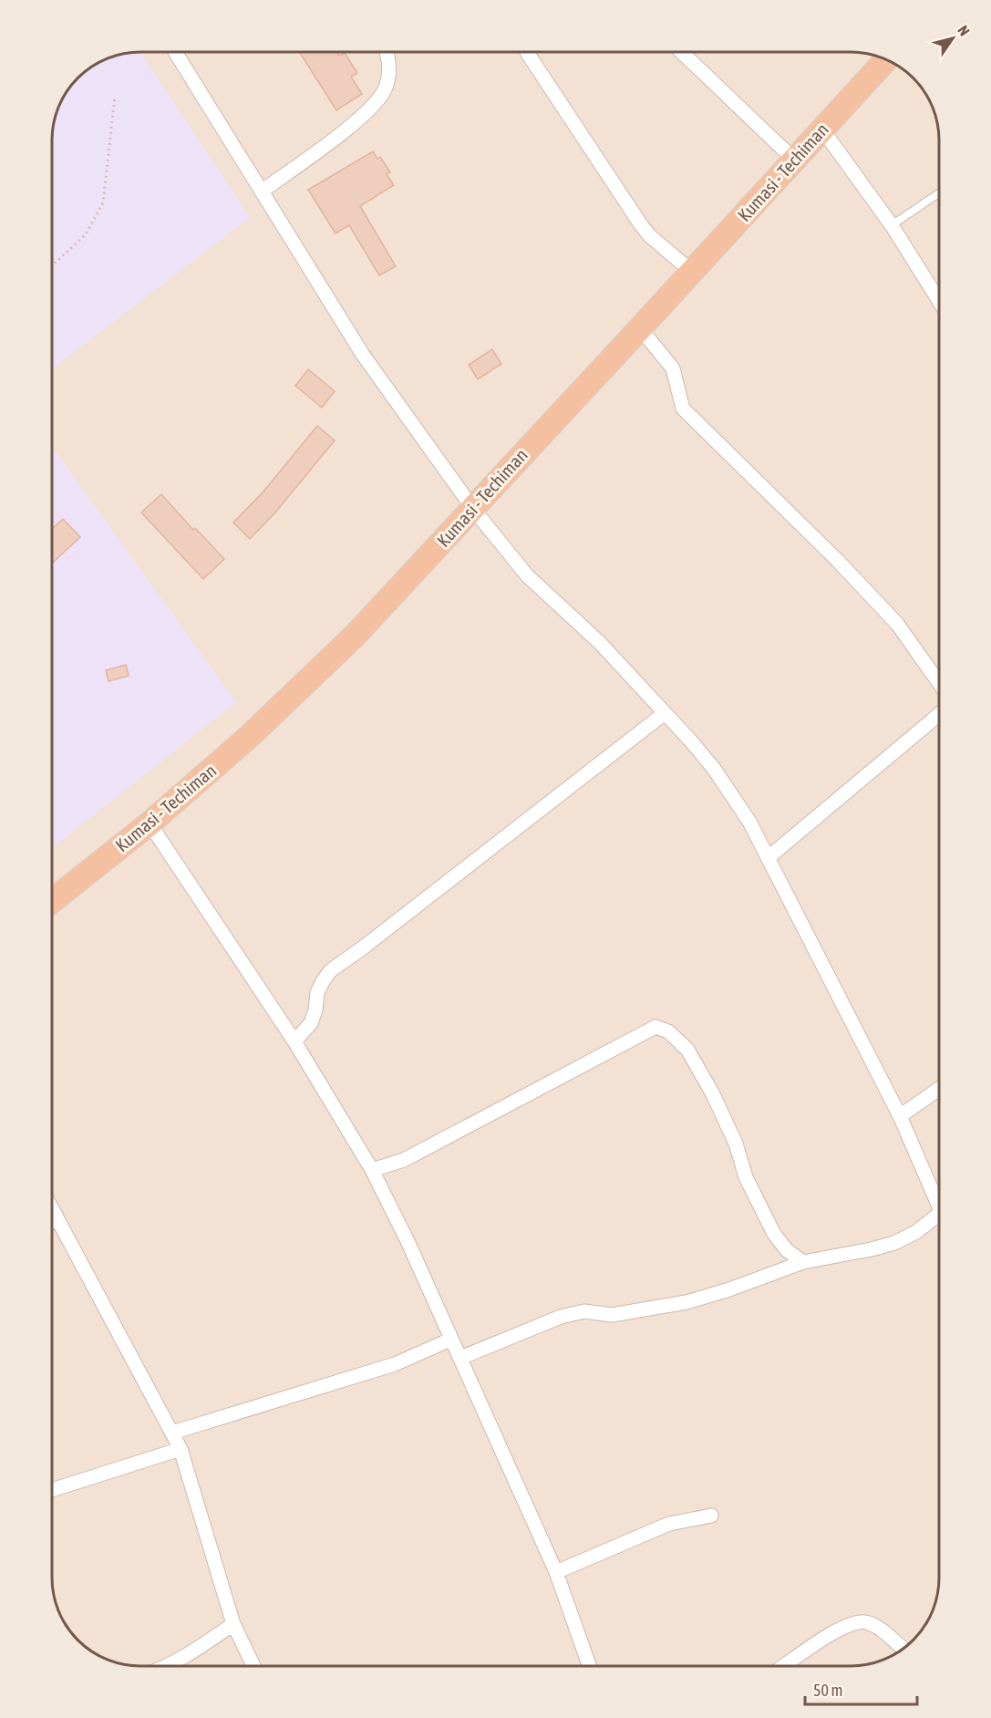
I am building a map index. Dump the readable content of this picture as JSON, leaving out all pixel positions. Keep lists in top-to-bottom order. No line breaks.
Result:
{"streets":{"highway":["Kumasi - Techiman"]},"scale_bar":"50 m","north":"top right"}
